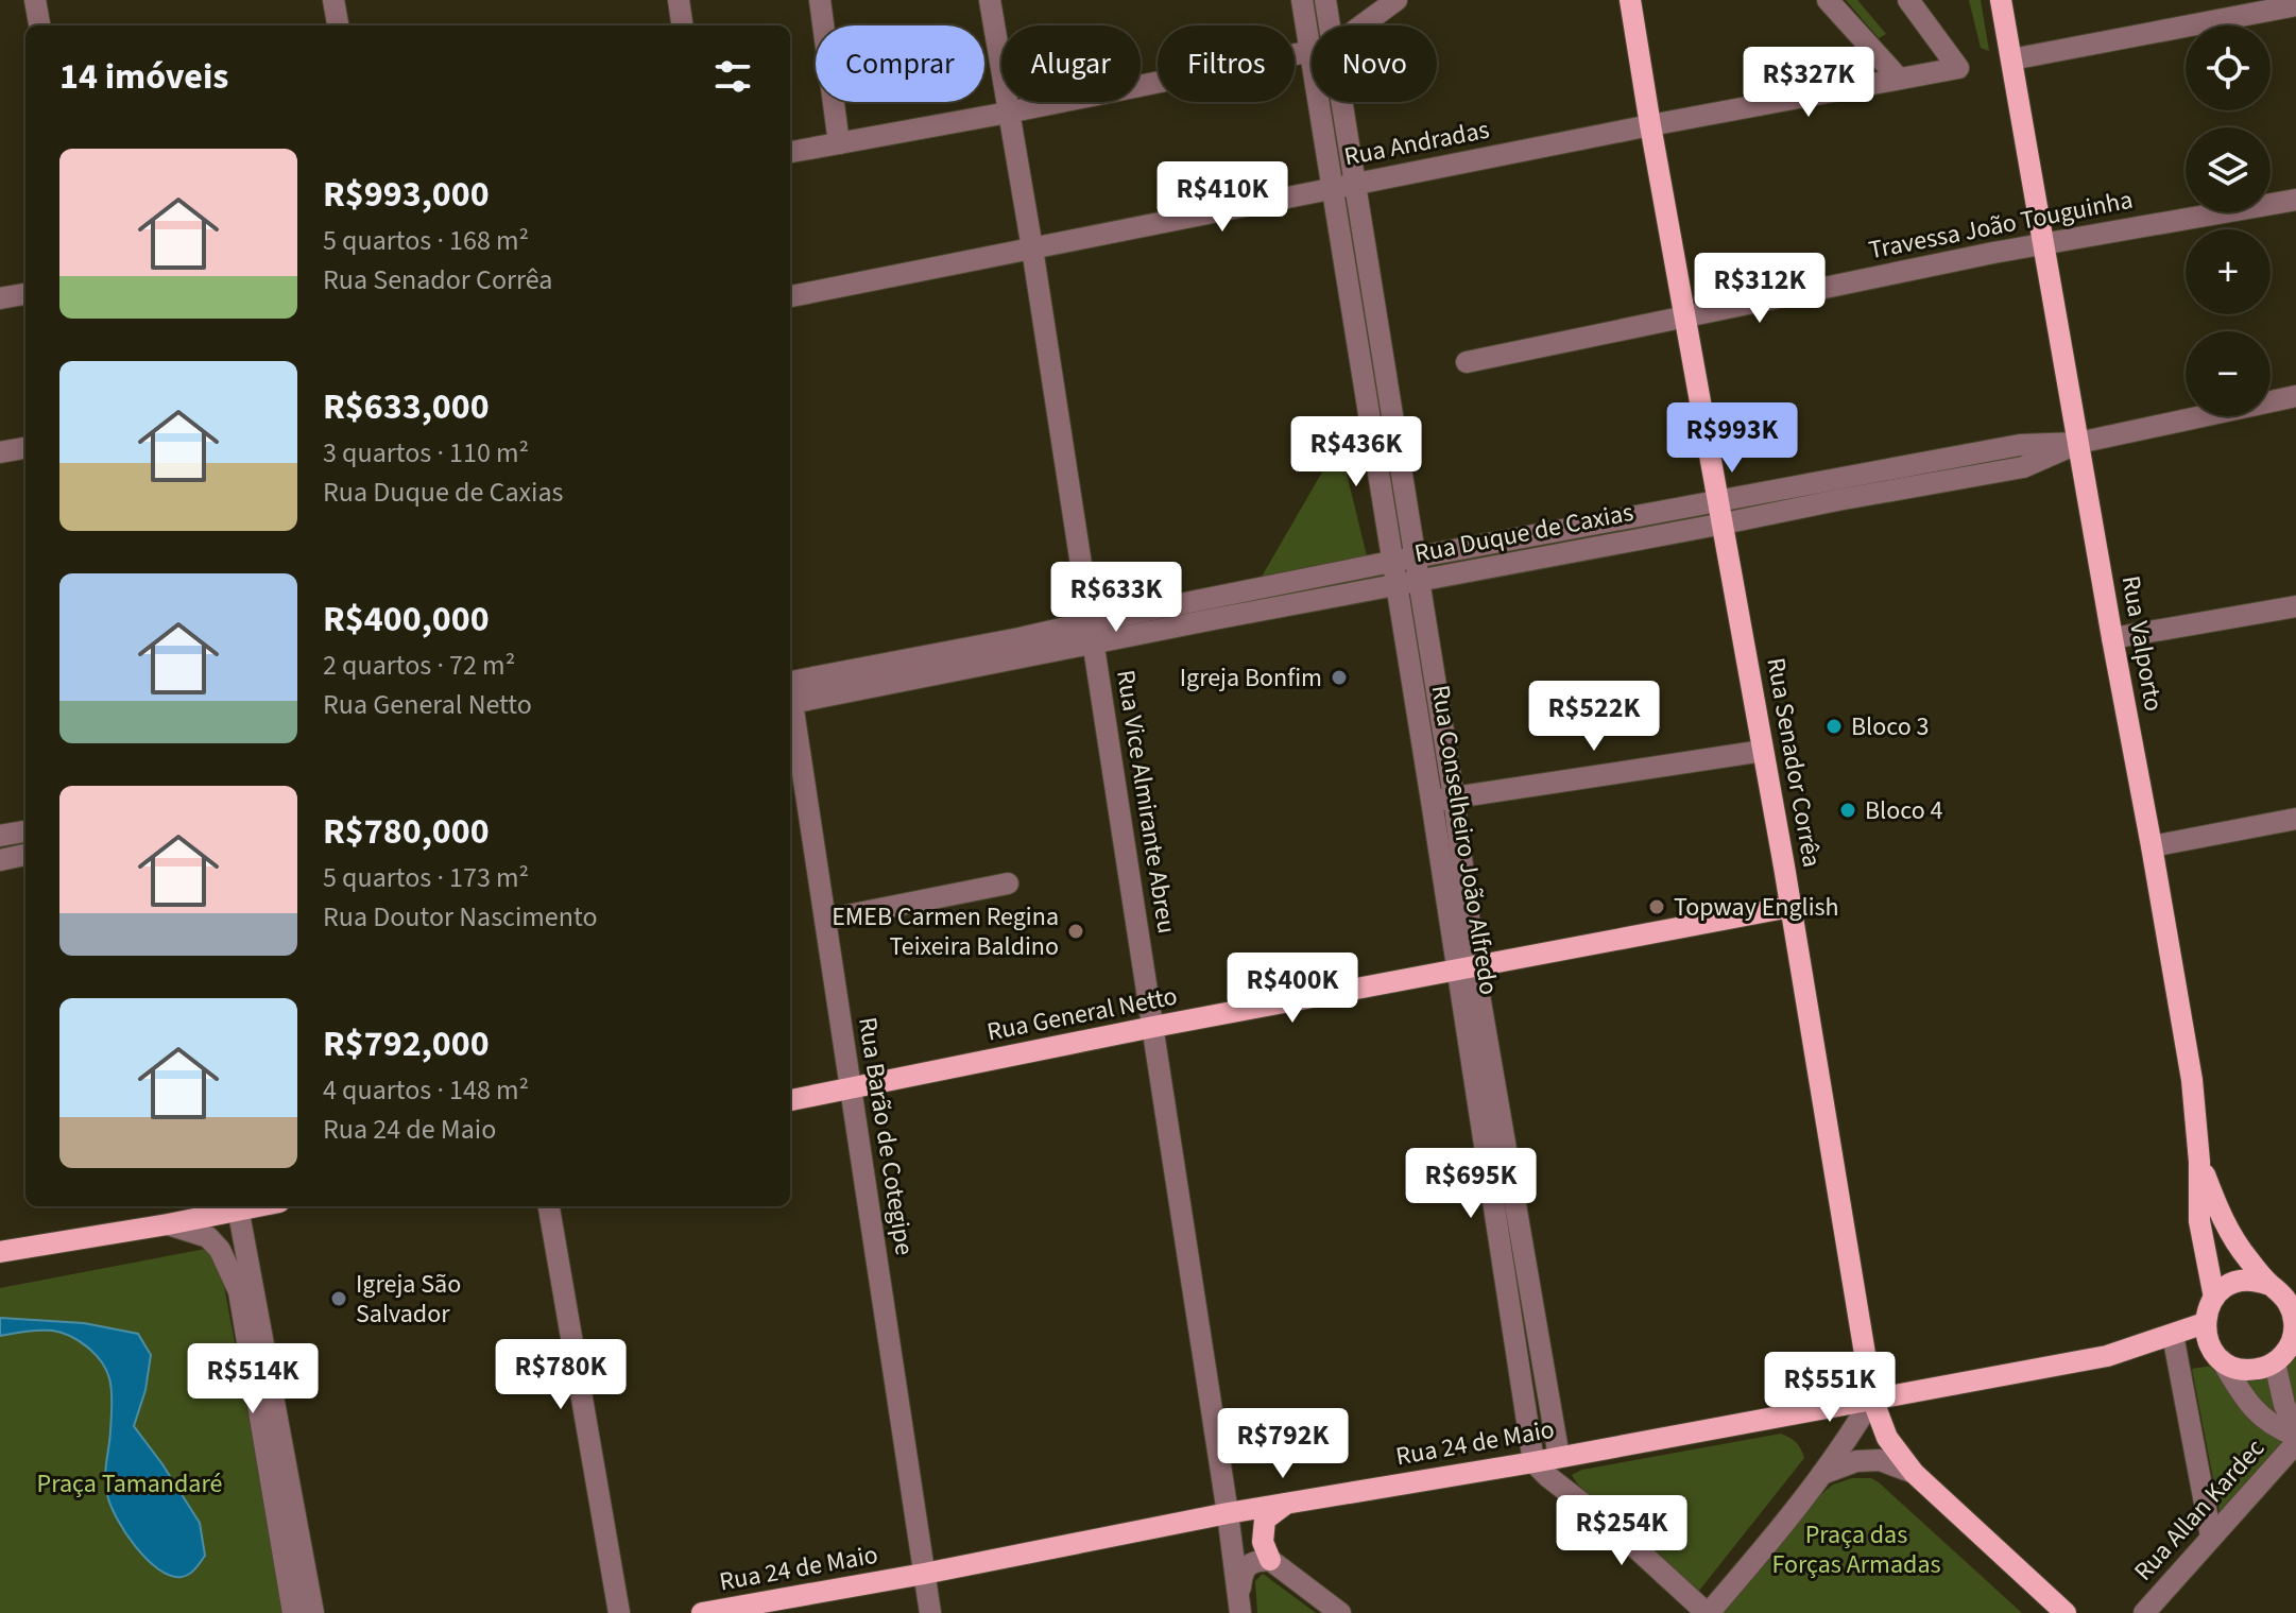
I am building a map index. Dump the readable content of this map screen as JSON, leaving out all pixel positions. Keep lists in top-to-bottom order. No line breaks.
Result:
{"streets":{"main road":["Rua Valporto","Rua Senador Corrêa","Rua General Netto","Rua 24 de Maio"],"street":["Rua Andradas","Travessa João Touguinha","Rua Duque de Caxias","Rua Vice Almirante Abreu","Rua Conselheiro João Alfredo","Rua Barão de Cotegipe","Rua Allan Kardec"]},"crossings":[["Rua Andradas","Rua Senador Corrêa"],["Rua Andradas","Rua Vice Almirante Abreu"],["Rua Andradas","Rua Conselheiro João Alfredo"],["Travessa João Touguinha","Rua Valporto"],["Travessa João Touguinha","Rua Senador Corrêa"],["Rua Duque de Caxias","Rua Valporto"],["Rua Duque de Caxias","Rua Senador Corrêa"],["Rua Duque de Caxias","Rua Vice Almirante Abreu"],["Rua Duque de Caxias","Rua Conselheiro João Alfredo"],["Rua Valporto","Rua 24 de Maio"],["Rua Senador Corrêa","Rua General Netto"],["Rua Senador Corrêa","Rua 24 de Maio"],["Rua Vice Almirante Abreu","Rua General Netto"],["Rua Vice Almirante Abreu","Rua 24 de Maio"],["Rua Conselheiro João Alfredo","Rua General Netto"],["Rua Conselheiro João Alfredo","Rua 24 de Maio"],["Rua General Netto","Rua Barão de Cotegipe"],["Rua Barão de Cotegipe","Rua 24 de Maio"]],"parks":["Praça Tamandaré","Praça das Forças Armadas"],"places":["Igreja Bonfim","Bloco 3","Bloco 4","Topway English","EMEB Carmen Regina Teixeira Baldino","Igreja São Salvador"],"page":{"map_buttons":["+","−"],"chip":["Comprar","Alugar","Filtros","Novo"],"heading":"14 imóveis","price":["R$327K","R$410K","R$312K","R$993K","R$436K","R$633K","R$522K","R$400K","R$695K","R$780K","R$514K","R$551K","R$792K","R$254K"],"list":[{"name":"R$993,000","note":"5 quartos · 168 m² · Rua Senador Corrêa"},{"name":"R$633,000","note":"3 quartos · 110 m² · Rua Duque de Caxias"},{"name":"R$400,000","note":"2 quartos · 72 m² · Rua General Netto"},{"name":"R$780,000","note":"5 quartos · 173 m² · Rua Doutor Nascimento"},{"name":"R$792,000","note":"4 quartos · 148 m² · Rua 24 de Maio"}]}}
